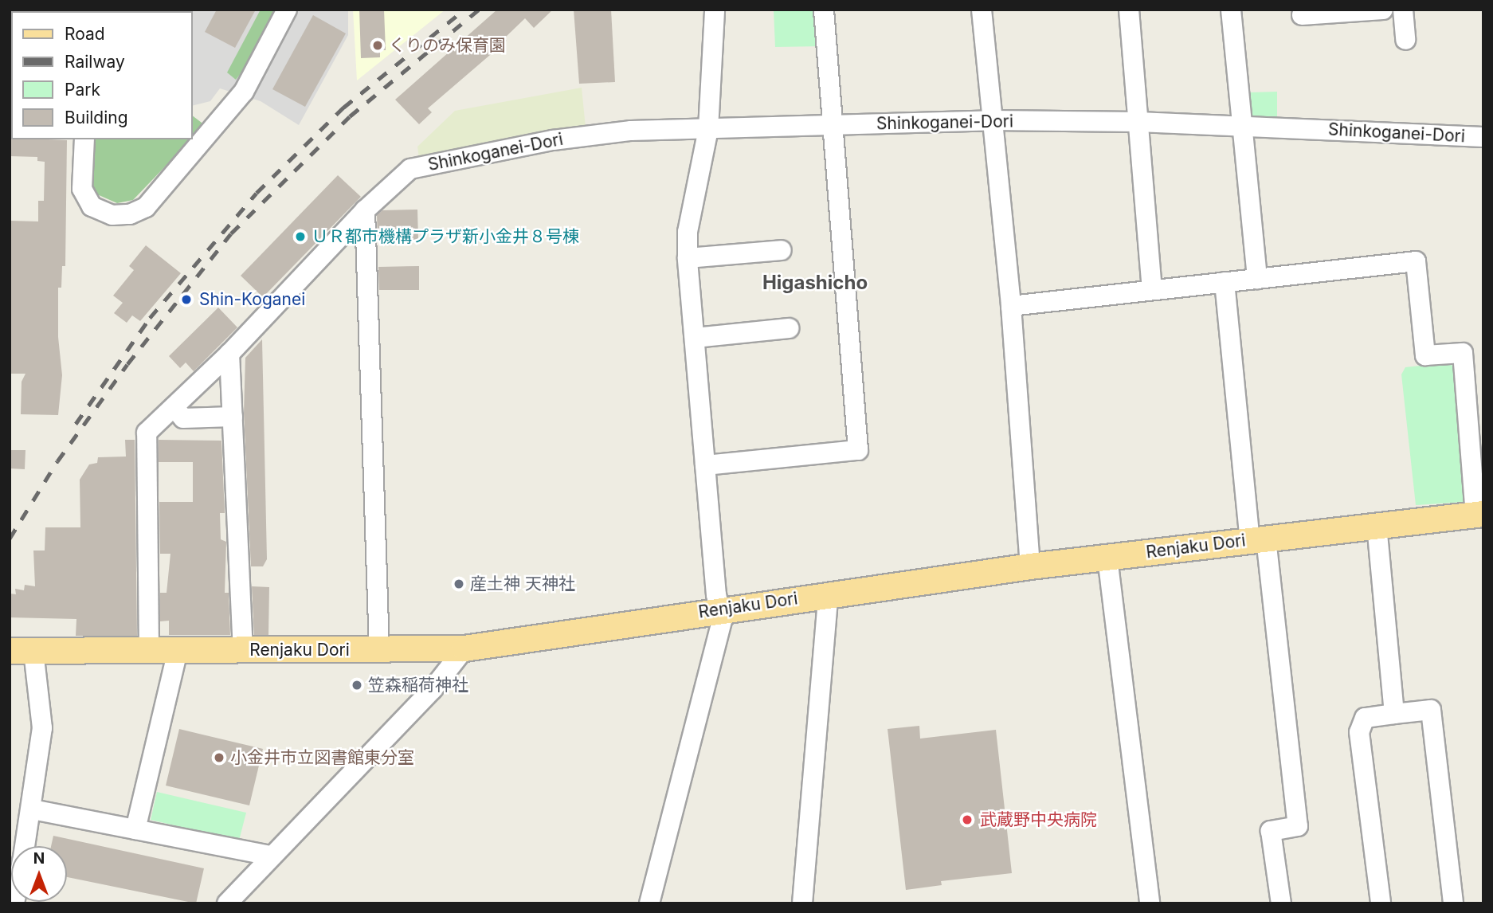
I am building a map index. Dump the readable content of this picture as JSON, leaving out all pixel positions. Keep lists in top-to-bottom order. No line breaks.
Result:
{"streets":{"main road":["Renjaku Dori"],"street":["Shinkoganei-Dori"]},"districts":["Higashicho"],"places":["くりのみ保育園","ＵＲ都市機構プラザ新小金井８号棟","Shin-Koganei","産土神 天神社","笠森稲荷神社","小金井市立図書館東分室","武蔵野中央病院"],"legend":["Road","Railway","Park","Building"],"north":"top"}
